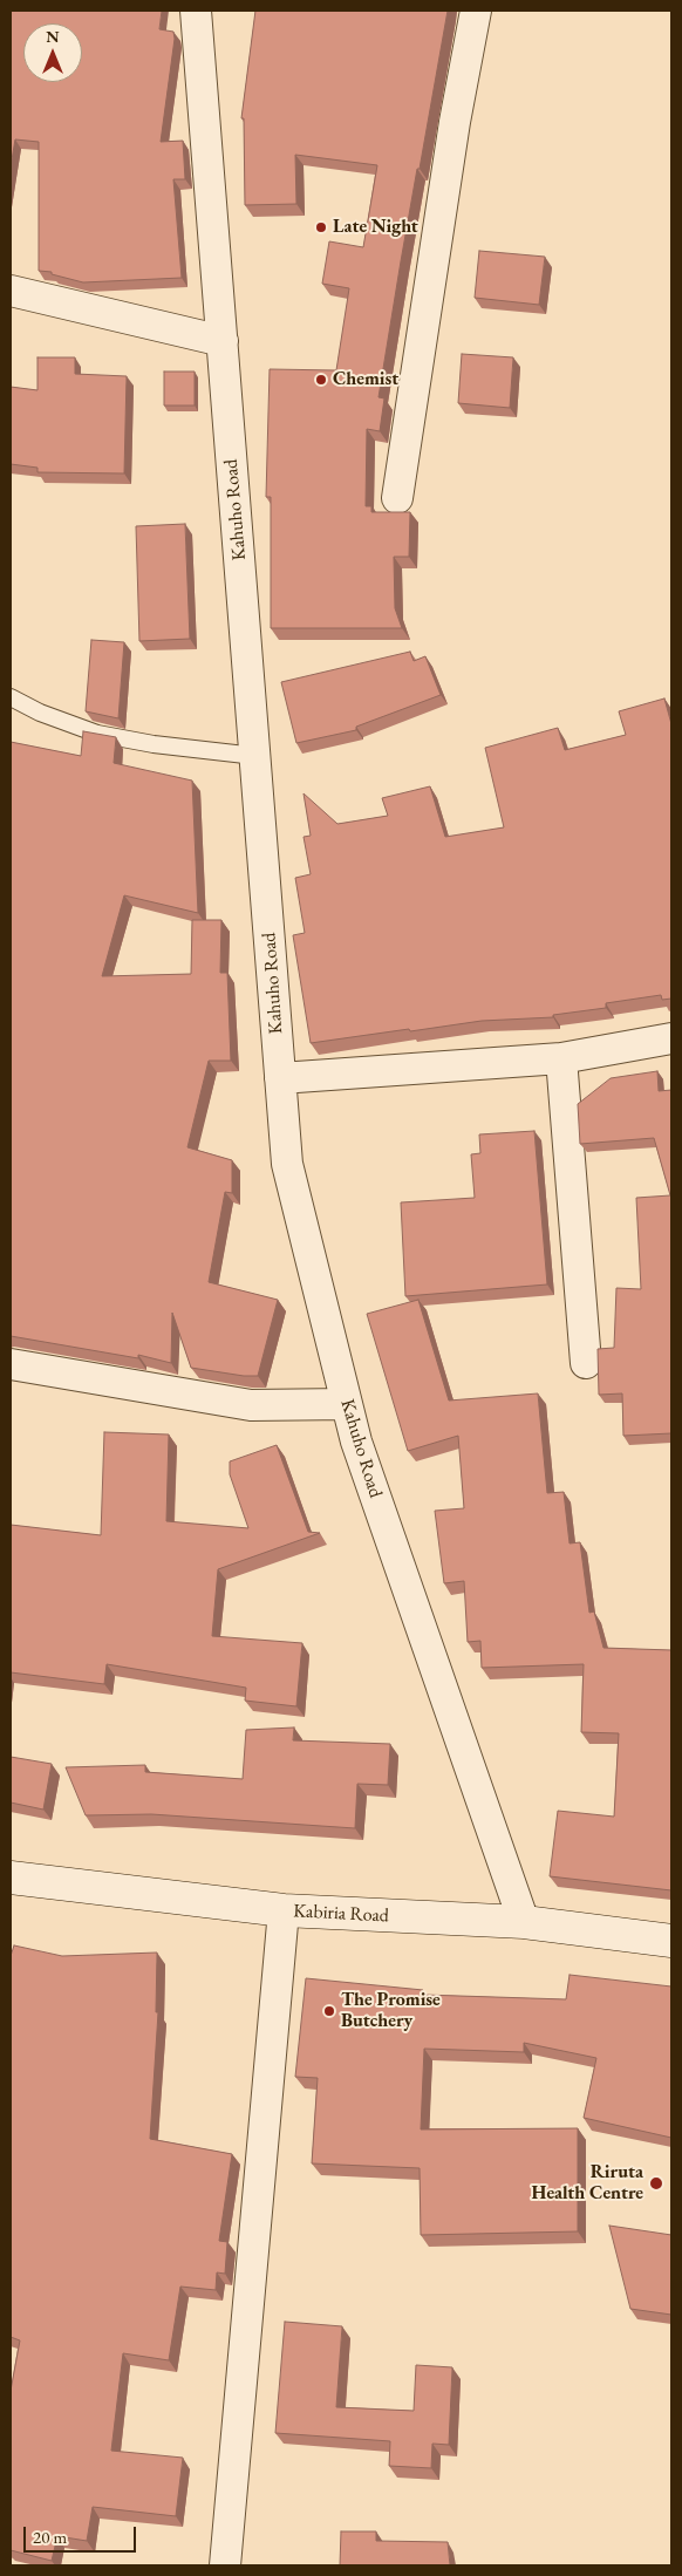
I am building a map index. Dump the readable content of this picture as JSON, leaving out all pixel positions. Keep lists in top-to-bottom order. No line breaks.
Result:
{"streets":{"main road":["Kabiria Road"],"street":["Kahuho Road"]},"crossings":[["Kahuho Road","Kabiria Road"]],"places":["Late Night","Chemist","The Promise Butchery","Riruta Health Centre"],"scale_bar":"20 m","north":"top"}
